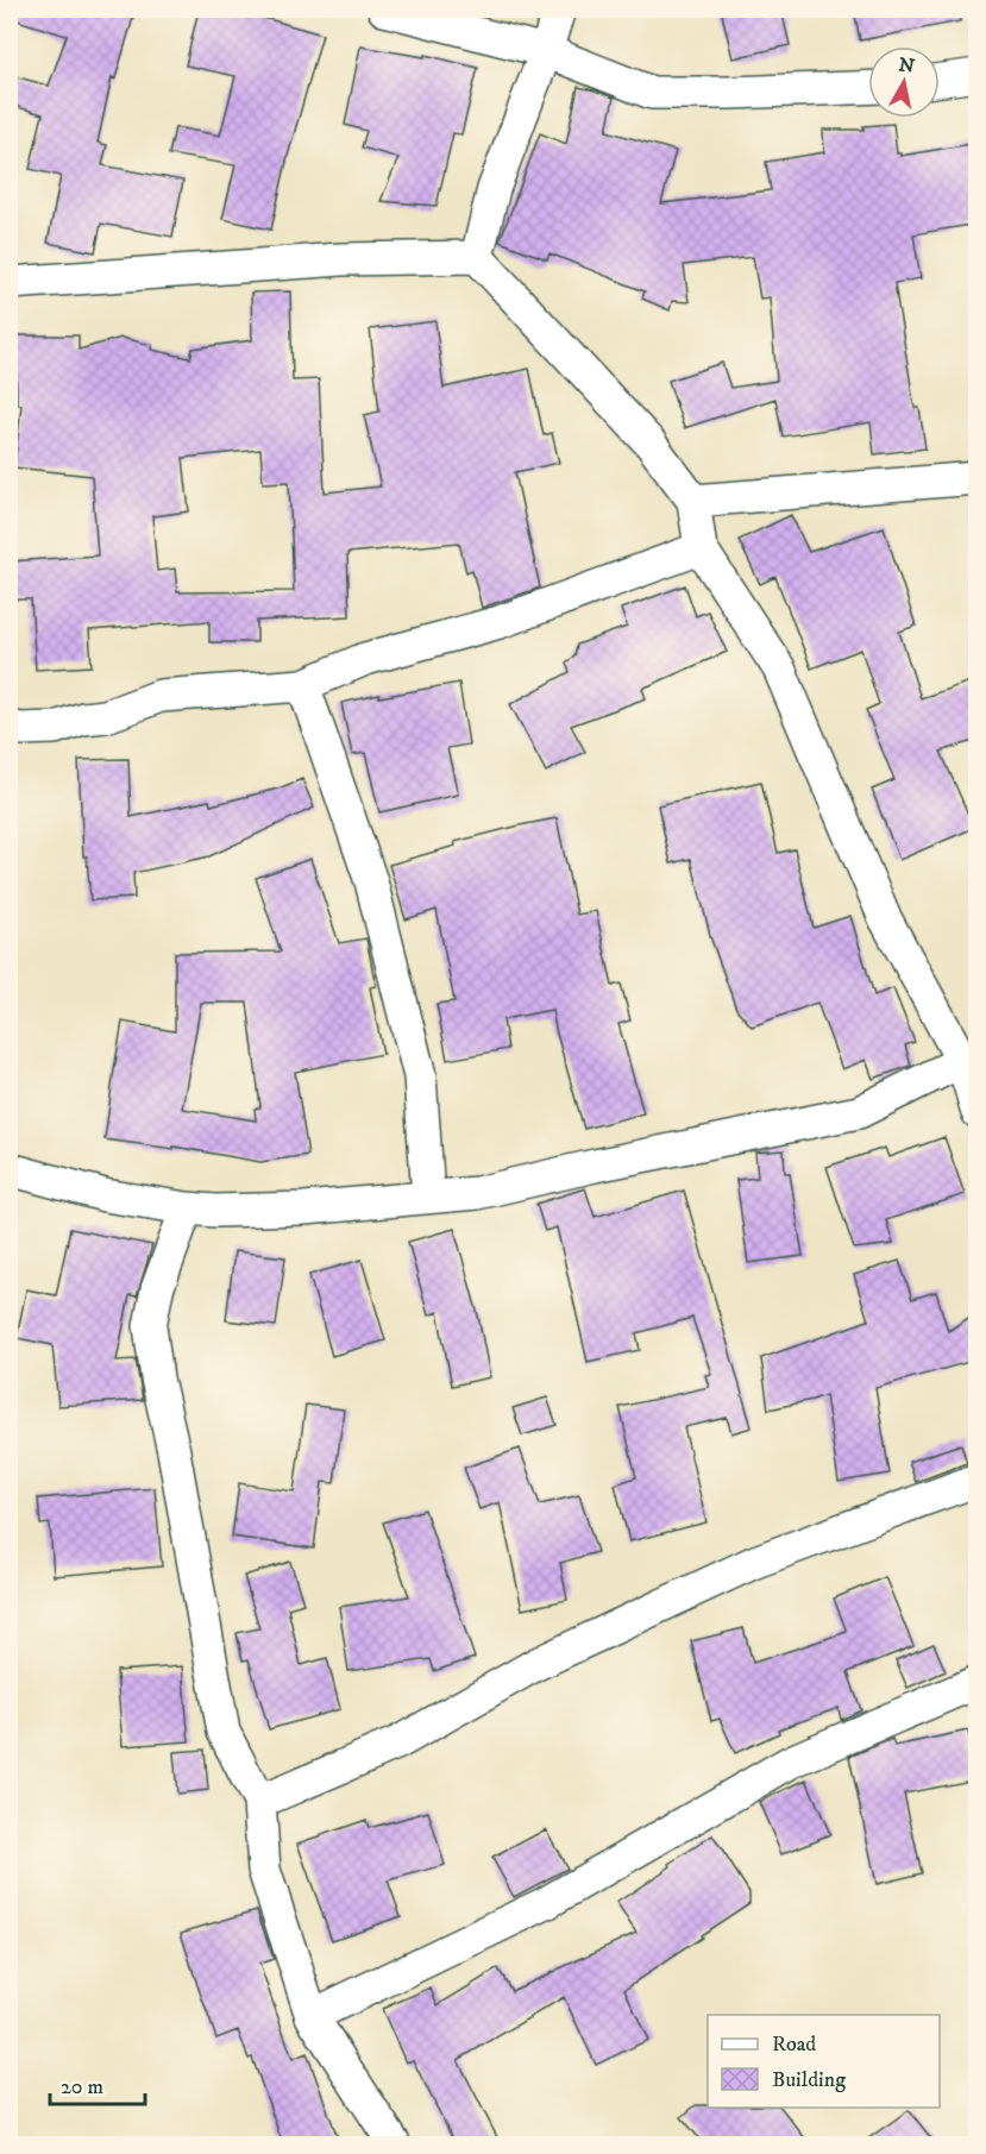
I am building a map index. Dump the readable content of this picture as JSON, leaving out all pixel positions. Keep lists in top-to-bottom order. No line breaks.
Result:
{"legend":["Road","Building"],"scale_bar":"20 m","north":"top"}
